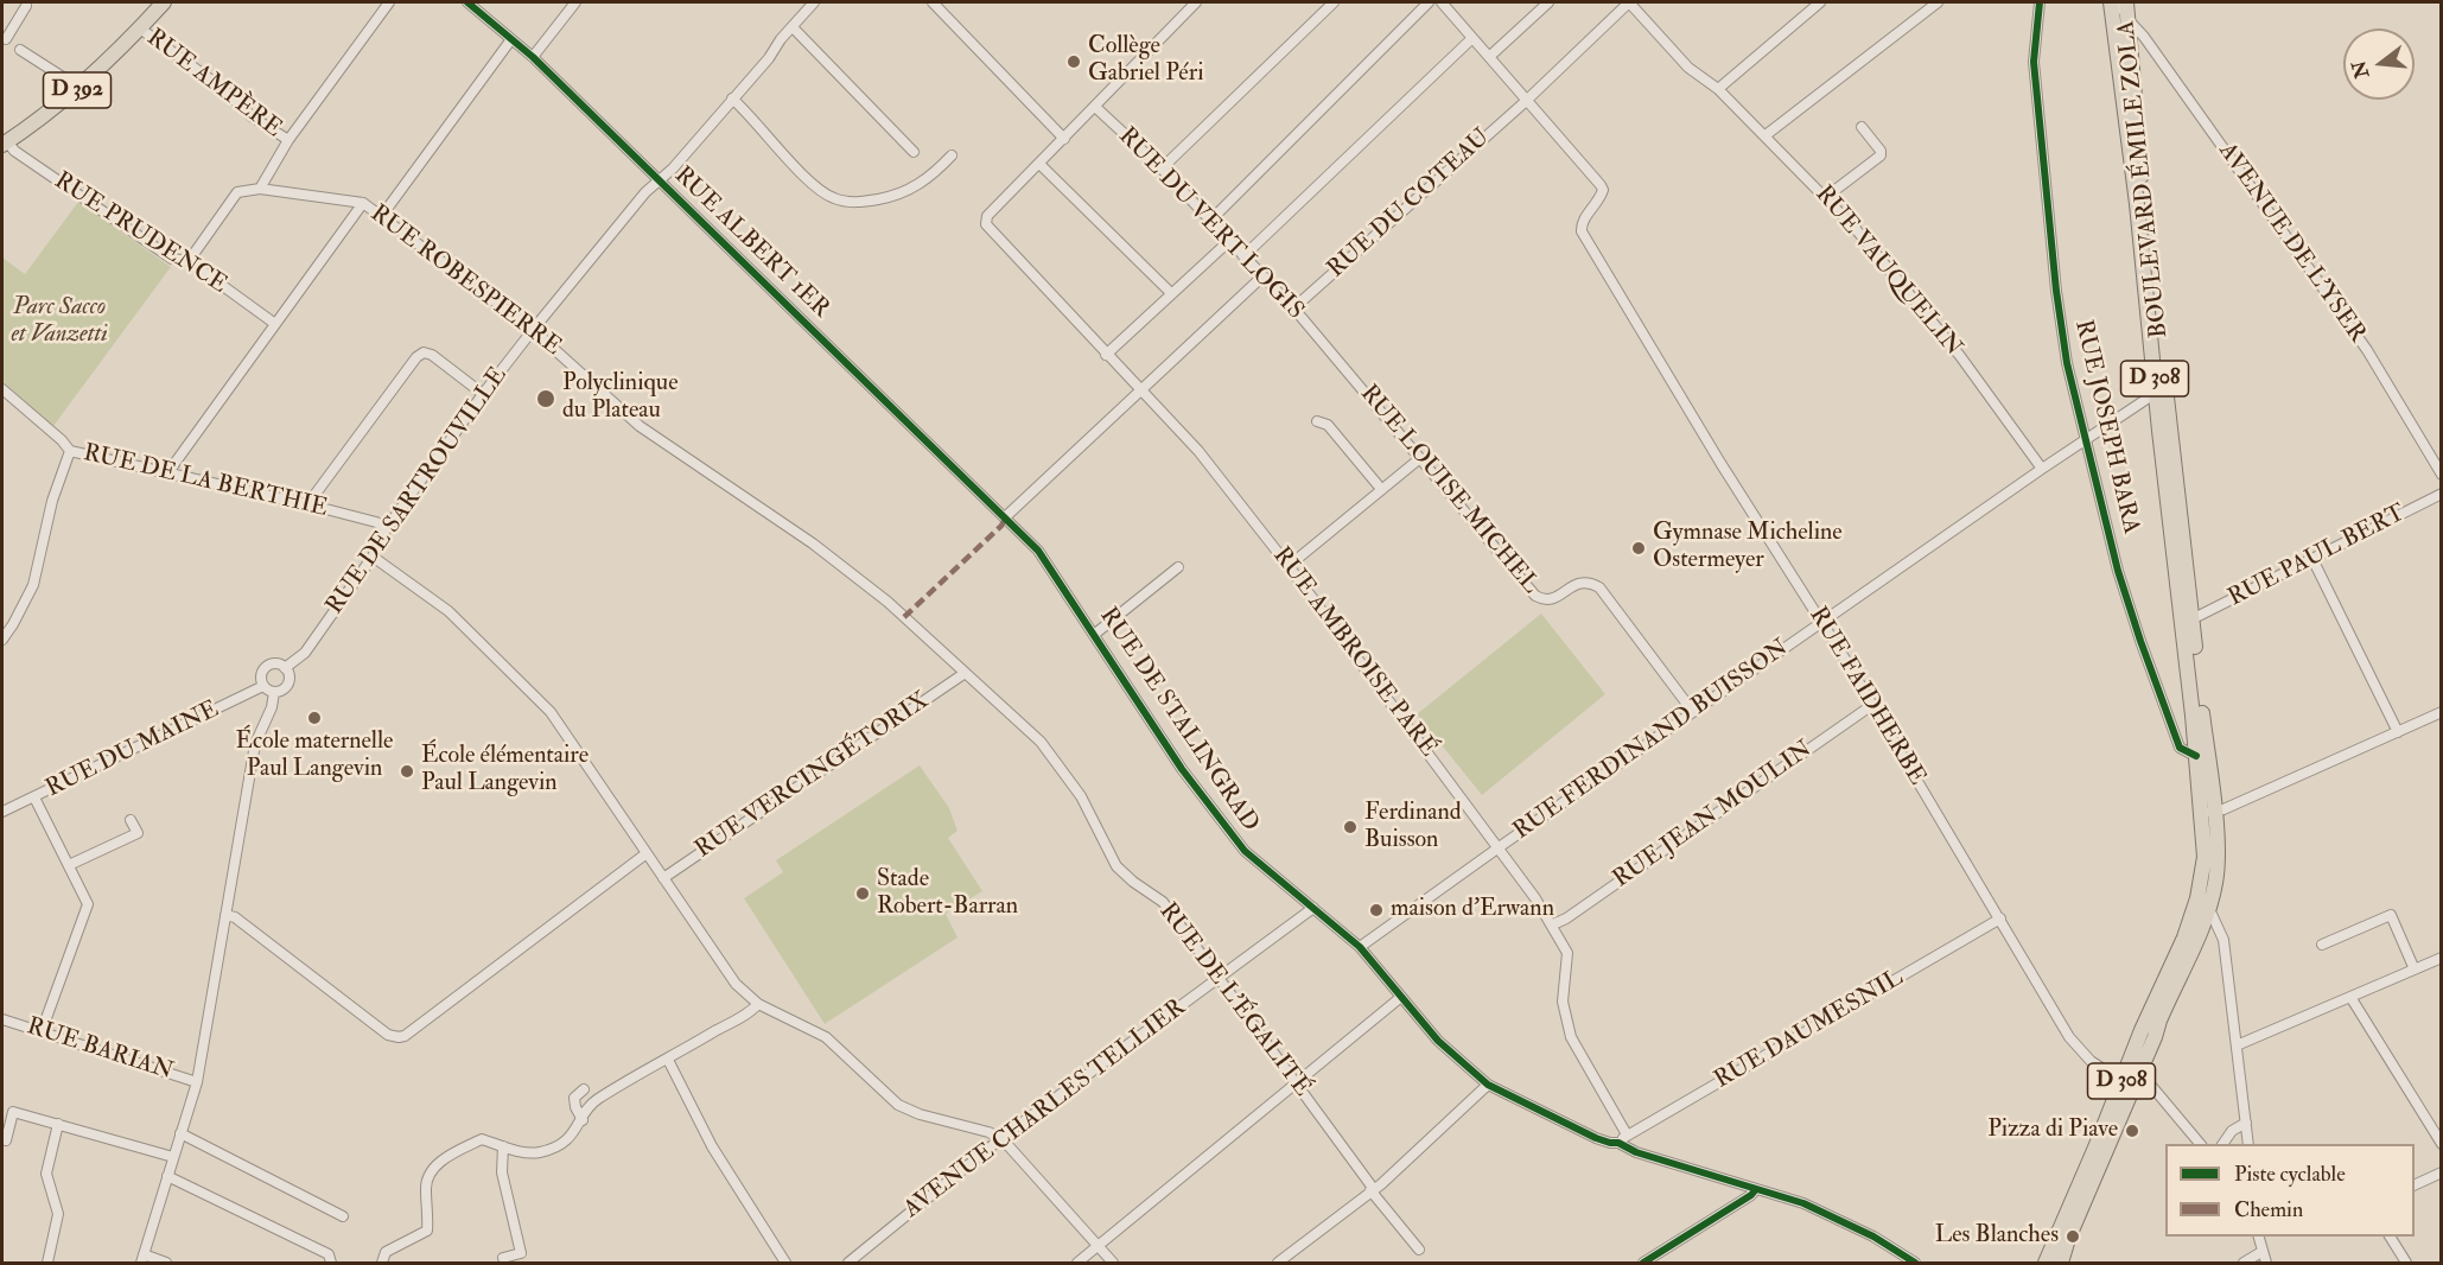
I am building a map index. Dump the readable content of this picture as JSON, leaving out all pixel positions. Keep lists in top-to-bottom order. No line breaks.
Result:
{"streets":{"main road":["D 392","BOULEVARD ÉMILE ZOLA","D 308"],"street":["RUE AMPÈRE","RUE DU COTEAU","RUE DU VERT LOGIS","RUE PRUDENCE","RUE ALBERT 1ER","AVENUE DE L'YSER","RUE VAUQUELIN","RUE ROBESPIERRE","RUE JOSEPH BARA","RUE DE LA BERTHIE","RUE LOUISE MICHEL","RUE DE SARTROUVILLE","RUE PAUL BERT","RUE AMBROISE PARÉ","RUE FAIDHERBE","RUE DE STALINGRAD","RUE FERDINAND BUISSON","RUE DU MAINE","RUE VERCINGÉTORIX","RUE JEAN MOULIN","RUE DE L'ÉGALITÉ","RUE DAUMESNIL","RUE BARIAN","AVENUE CHARLES TELLIER"]},"crossings":[["RUE AMPÈRE","D 392"],["D 392","RUE PRUDENCE"],["BOULEVARD ÉMILE ZOLA","AVENUE DE L'YSER"],["BOULEVARD ÉMILE ZOLA","D 308"],["BOULEVARD ÉMILE ZOLA","RUE JOSEPH BARA"],["BOULEVARD ÉMILE ZOLA","RUE PAUL BERT"],["BOULEVARD ÉMILE ZOLA","RUE FERDINAND BUISSON"],["RUE DU COTEAU","RUE DU VERT LOGIS"],["RUE DU COTEAU","RUE VAUQUELIN"],["RUE DU COTEAU","RUE FAIDHERBE"],["RUE DU VERT LOGIS","RUE LOUISE MICHEL"],["RUE ALBERT 1ER","RUE DE SARTROUVILLE"],["RUE ALBERT 1ER","RUE DE STALINGRAD"],["RUE VAUQUELIN","RUE FERDINAND BUISSON"],["RUE ROBESPIERRE","RUE DE SARTROUVILLE"],["RUE ROBESPIERRE","RUE DE L'ÉGALITÉ"],["D 308","RUE FAIDHERBE"],["RUE JOSEPH BARA","RUE FERDINAND BUISSON"],["RUE DE LA BERTHIE","RUE DE SARTROUVILLE"],["RUE LOUISE MICHEL","RUE FERDINAND BUISSON"],["RUE DE SARTROUVILLE","RUE DU MAINE"],["RUE AMBROISE PARÉ","RUE FERDINAND BUISSON"],["RUE AMBROISE PARÉ","RUE JEAN MOULIN"],["RUE AMBROISE PARÉ","RUE DAUMESNIL"],["RUE FAIDHERBE","RUE FERDINAND BUISSON"],["RUE FAIDHERBE","RUE JEAN MOULIN"],["RUE FAIDHERBE","RUE DAUMESNIL"],["RUE DE STALINGRAD","RUE FERDINAND BUISSON"],["RUE DE STALINGRAD","RUE DAUMESNIL"],["RUE DE STALINGRAD","AVENUE CHARLES TELLIER"],["RUE VERCINGÉTORIX","RUE DE L'ÉGALITÉ"],["RUE DE L'ÉGALITÉ","AVENUE CHARLES TELLIER"]],"parks":["Parc Sacco et Vanzetti"],"places":["Collège Gabriel Péri","Polyclinique du Plateau","Gymnase Micheline Ostermeyer","École maternelle Paul Langevin","École élémentaire Paul Langevin","Ferdinand Buisson","Stade Robert-Barran","maison d'Erwann","Pizza di Piave","Les Blanches"],"legend":["Piste cyclable","Chemin"],"north":"left"}
